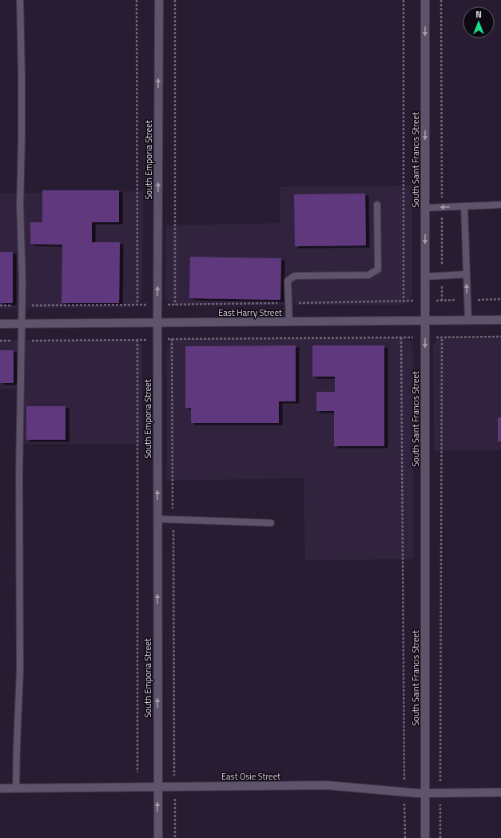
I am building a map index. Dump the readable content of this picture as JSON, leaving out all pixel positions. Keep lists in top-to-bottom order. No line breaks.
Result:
{"streets":{"street":["South Emporia Street","South Saint Francis Street","East Harry Street","East Osie Street"]},"crossings":[["South Emporia Street","East Harry Street"],["South Emporia Street","East Osie Street"],["South Saint Francis Street","East Harry Street"],["South Saint Francis Street","East Osie Street"]],"one_way":["South Emporia Street","South Saint Francis Street"],"north":"top"}
